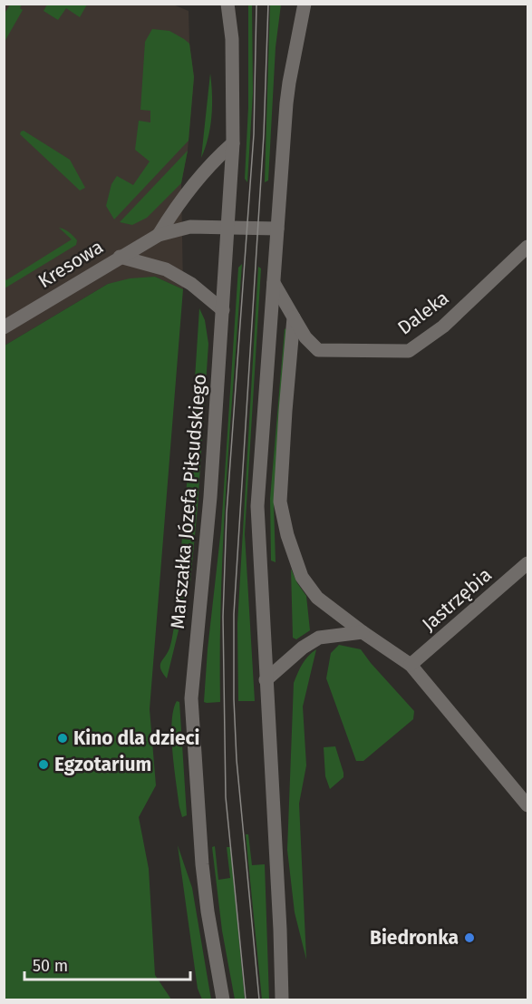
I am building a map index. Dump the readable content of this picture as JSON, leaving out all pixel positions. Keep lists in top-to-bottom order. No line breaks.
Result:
{"streets":{"main road":["Kresowa","Daleka","Marszałka Józefa Piłsudskiego","Jastrzębia"]},"crossings":[["Kresowa","Marszałka Józefa Piłsudskiego"]],"places":["Kino dla dzieci","Egzotarium","Biedronka"],"scale_bar":"50 m"}
